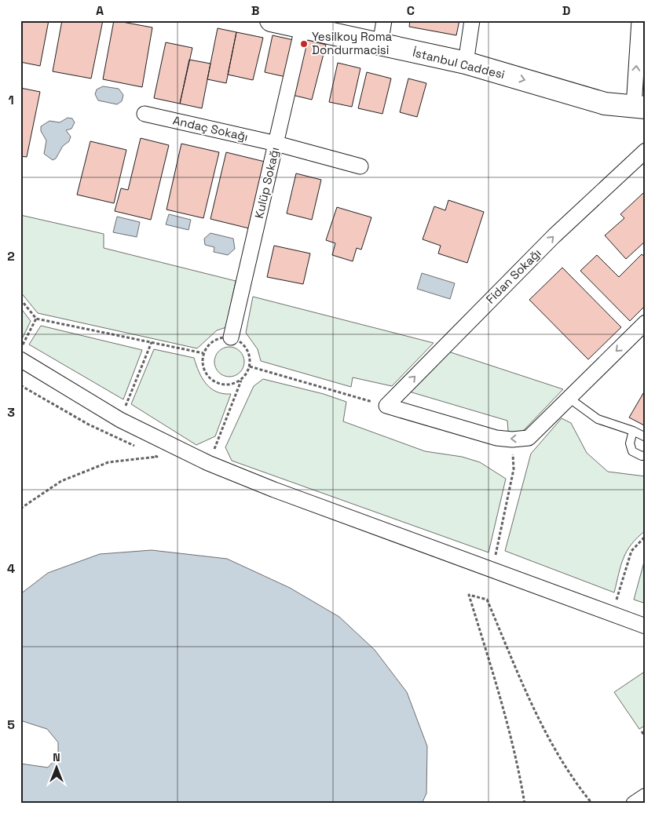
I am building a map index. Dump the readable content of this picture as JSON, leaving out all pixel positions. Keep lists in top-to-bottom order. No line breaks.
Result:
{"streets":{"main road":["İstanbul Caddesi"],"street":["Andaç Sokağı","Kulüp Sokağı","Fidan Sokağı"]},"crossings":[["İstanbul Caddesi","Kulüp Sokağı"],["Andaç Sokağı","Kulüp Sokağı"]],"one_way":["İstanbul Caddesi"],"places":["Yesilkoy Roma Dondurmacisi"],"north":"top","grid":{"columns":["A","B","C","D"],"rows":["1","2","3","4","5"]}}
